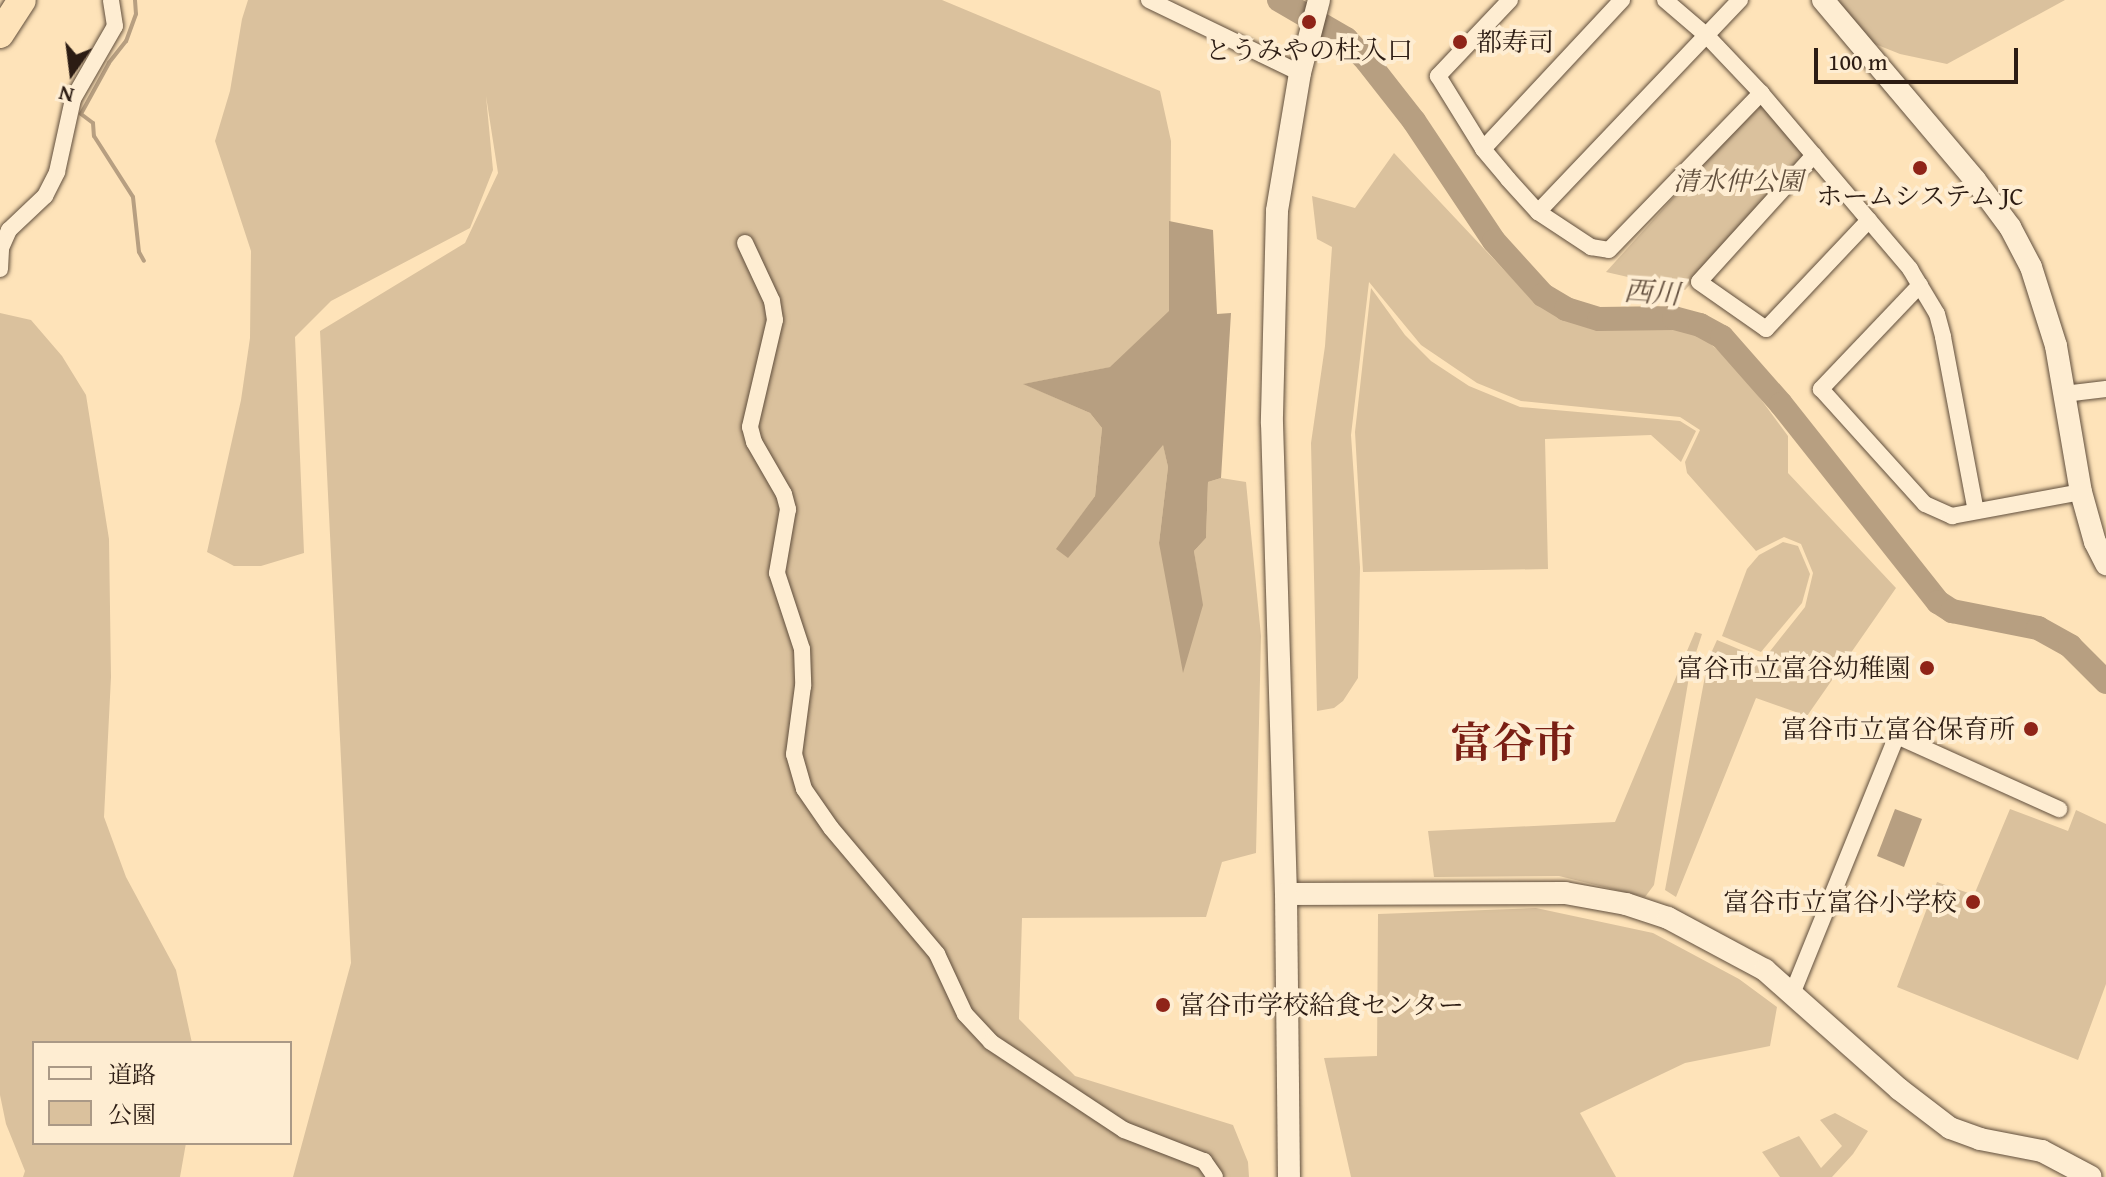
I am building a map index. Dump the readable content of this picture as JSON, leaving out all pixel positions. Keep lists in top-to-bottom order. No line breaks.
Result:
{"districts":["富谷市"],"water":["西川"],"parks":["清水仲公園"],"places":["とうみやの杜入口","都寿司","ホームシステム JC","富谷市立富谷幼稚園","富谷市立富谷保育所","富谷市立富谷小学校","富谷市学校給食センター"],"legend":["道路","公園"],"scale_bar":"100 m","north":"bottom"}
